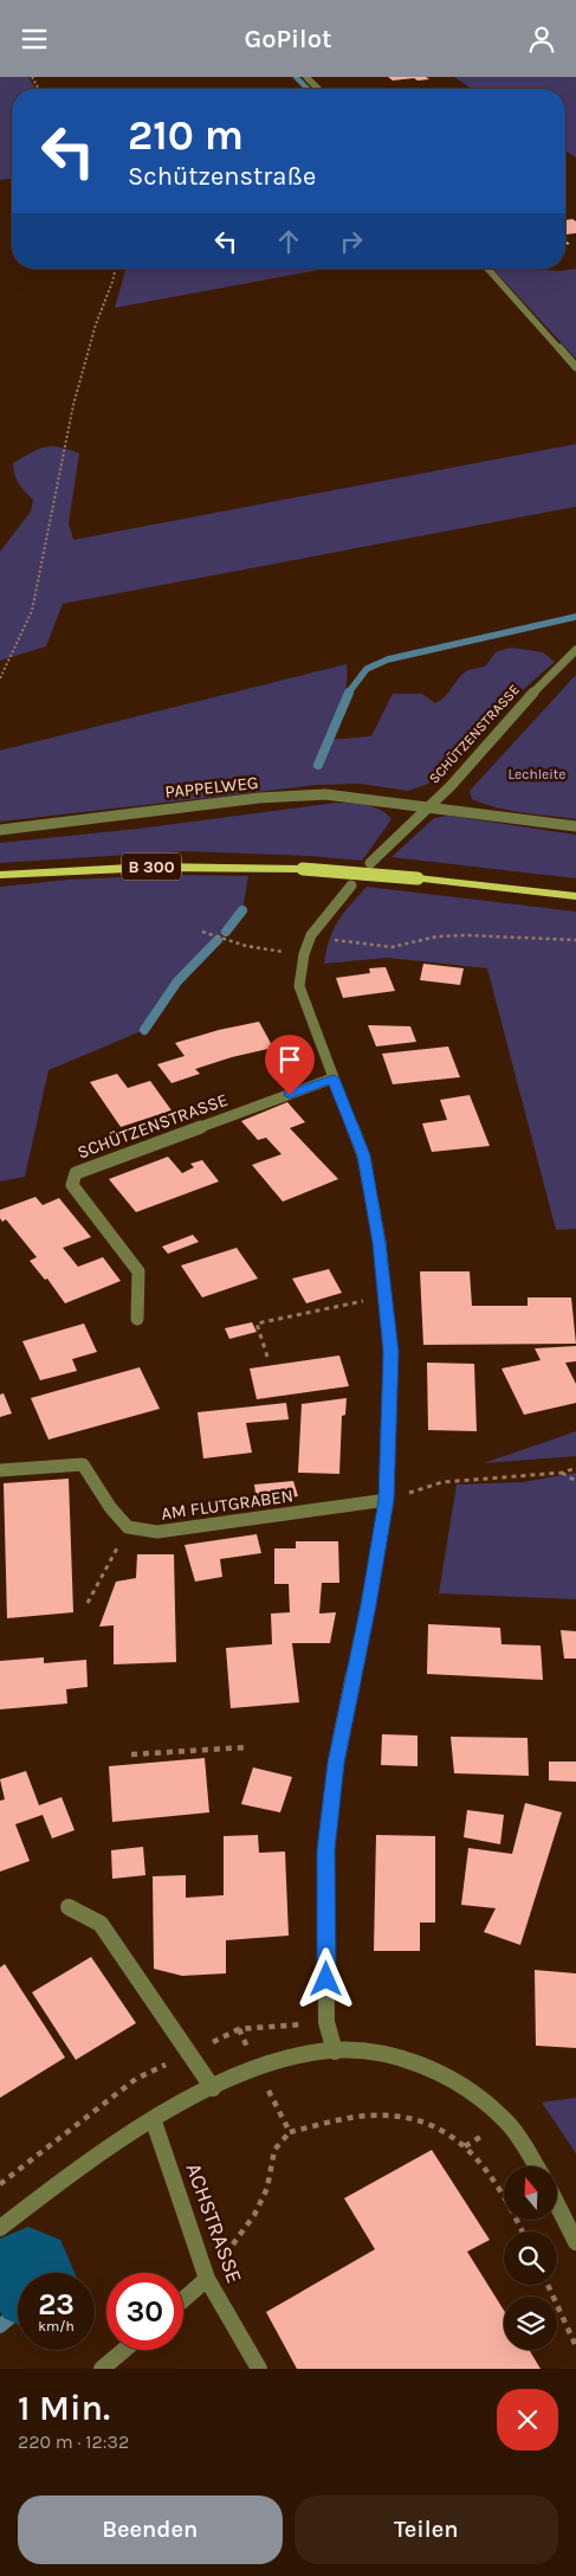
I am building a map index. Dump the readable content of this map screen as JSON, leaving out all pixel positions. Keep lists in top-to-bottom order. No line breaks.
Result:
{"streets":{"main road":["B 300"],"street":["SCHÜTZENSTRASSE","PAPPELWEG","AM FLUTGRABEN","ACHSTRASSE"]},"crossings":[["SCHÜTZENSTRASSE","PAPPELWEG"]],"parks":["Lechleite"],"north":"top","page":{"header":"GoPilot","turn":["210 m","Schützenstraße"],"speed":"23 km/h","limit":"30","heading":["1 Min.","220 m · 12:32"],"buttons":["Beenden","Teilen"]}}
